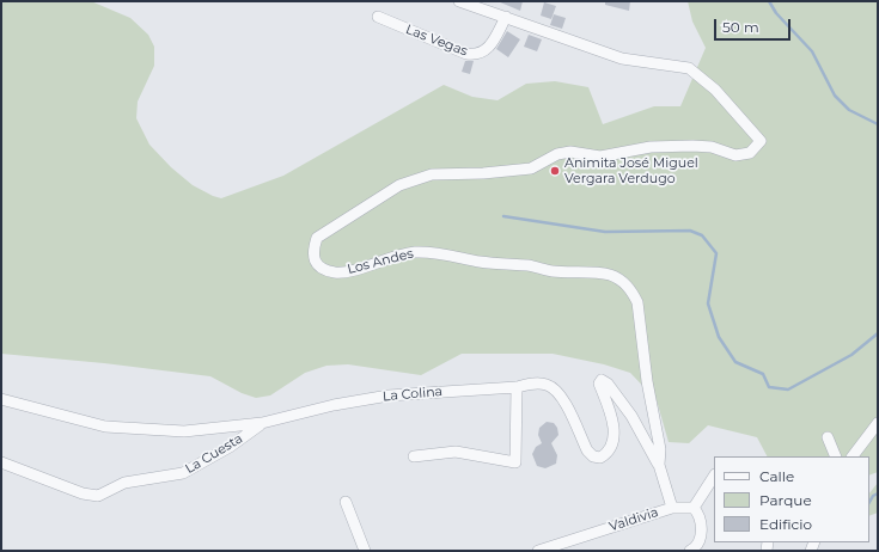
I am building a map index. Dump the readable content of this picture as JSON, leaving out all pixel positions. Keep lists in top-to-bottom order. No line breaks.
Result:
{"streets":{"street":["Las Vegas","Los Andes","La Colina","La Cuesta","Valdivia"]},"crossings":[["Las Vegas","Los Andes"],["Los Andes","La Colina"],["Los Andes","Valdivia"],["La Colina","La Cuesta"]],"places":["Animita José Miguel Vergara Verdugo"],"legend":["Calle","Parque","Edificio"],"scale_bar":"50 m"}
